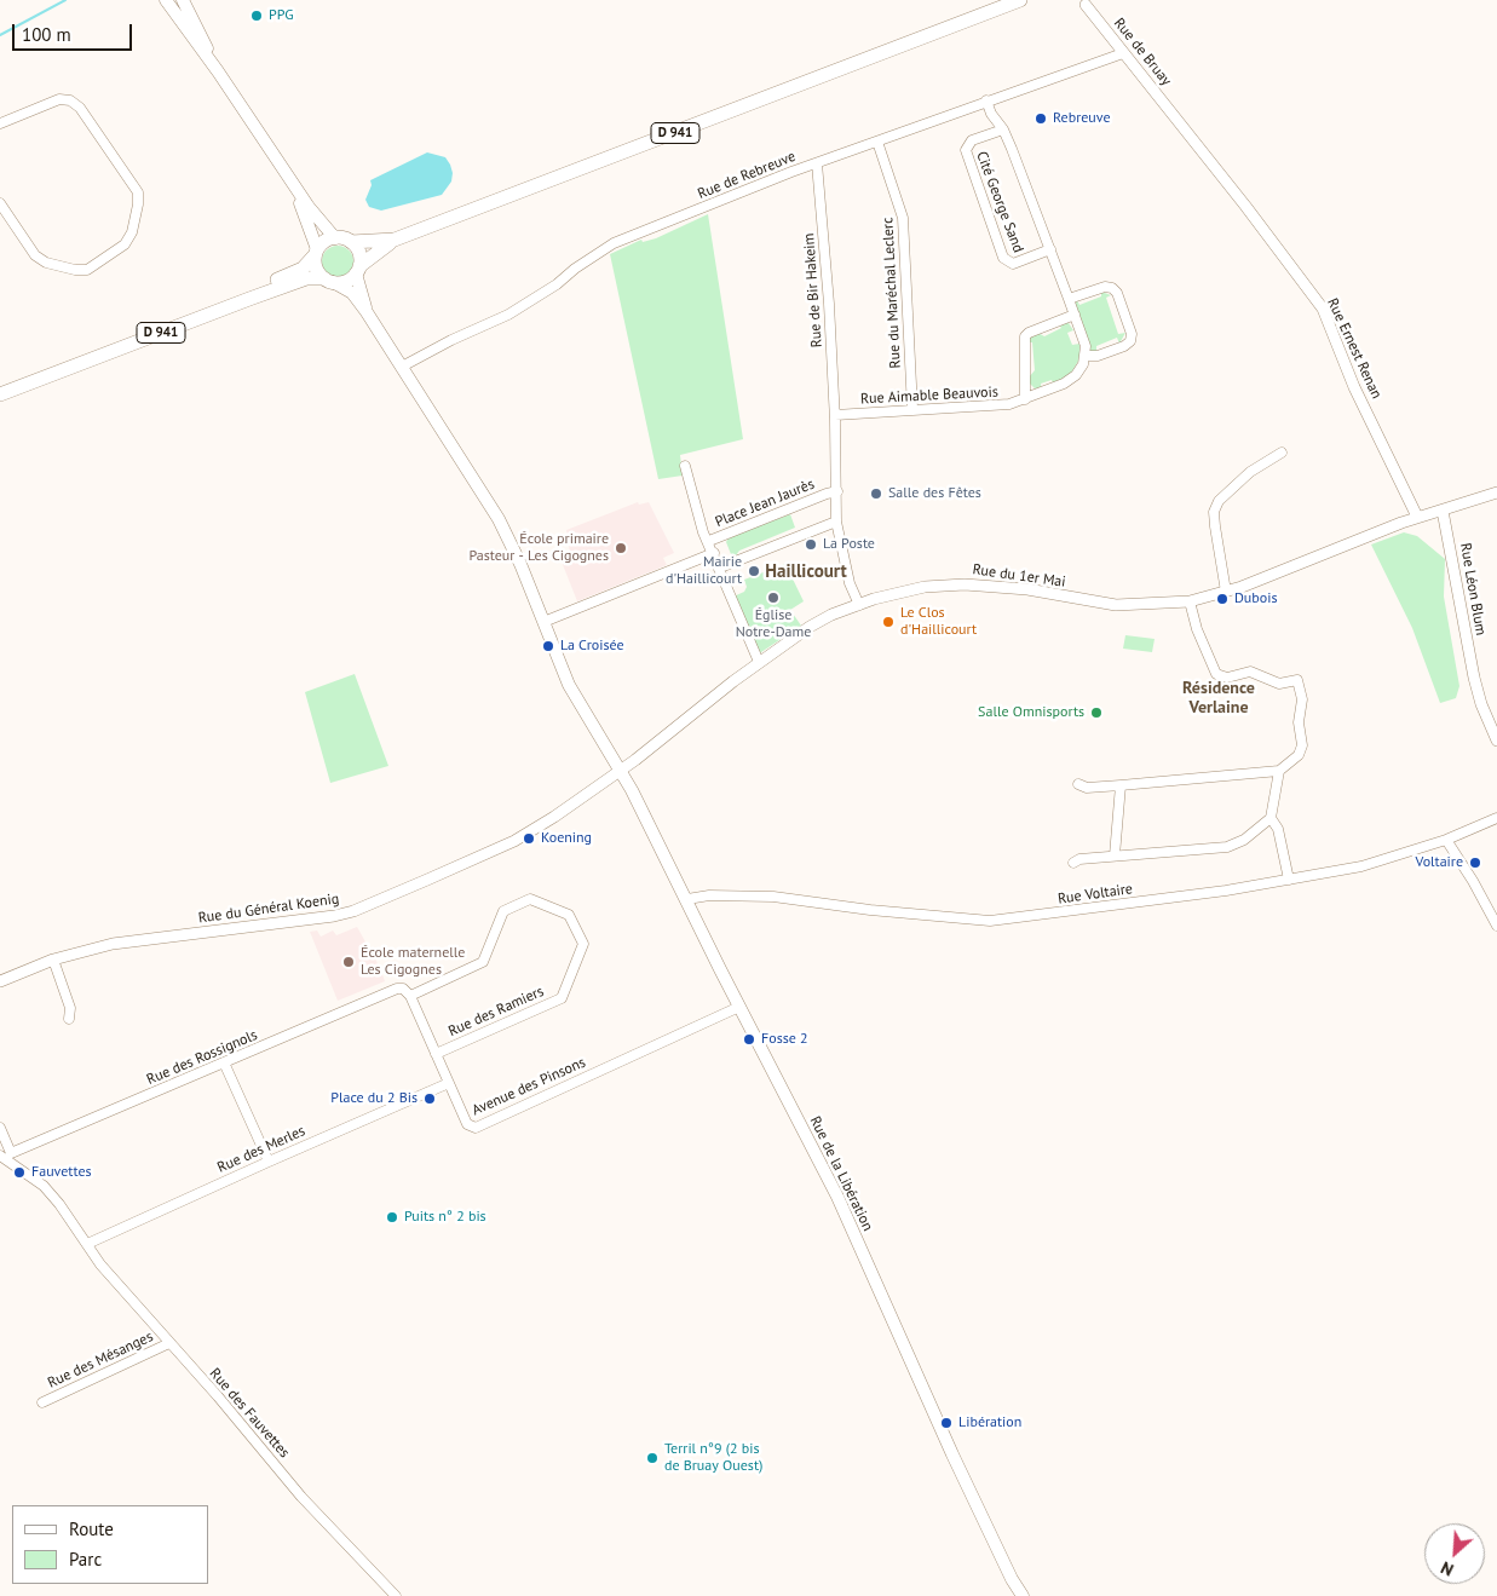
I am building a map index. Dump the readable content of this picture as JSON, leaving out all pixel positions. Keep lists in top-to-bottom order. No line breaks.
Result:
{"streets":{"main road":["D 941","Rue de la Libération"],"street":["Rue de Bruay","Rue de Rebreuve","Cité George Sand","Rue de Bir Hakeim","Rue du Maréchal Leclerc","Rue Ernest Renan","Rue Aimable Beauvois","Place Jean Jaurès","Rue du 1er Mai","Rue Léon Blum","Rue Voltaire","Rue du Général Koenig","Rue des Ramiers","Rue des Rossignols","Avenue des Pinsons","Rue des Merles","Rue des Mésanges","Rue des Fauvettes"]},"crossings":[["Rue de Bruay","Rue de Rebreuve"],["Rue de Bruay","Rue Ernest Renan"],["Rue de Rebreuve","Cité George Sand"],["Rue de Rebreuve","Rue de Bir Hakeim"],["Rue de Rebreuve","Rue du Maréchal Leclerc"],["Rue de Rebreuve","Rue de la Libération"],["Rue de Bir Hakeim","Rue Aimable Beauvois"],["Rue de Bir Hakeim","Place Jean Jaurès"],["Rue du Maréchal Leclerc","Rue Aimable Beauvois"],["Rue Ernest Renan","Rue du 1er Mai"],["Place Jean Jaurès","Rue du 1er Mai"],["Rue du 1er Mai","Rue Léon Blum"],["Rue du 1er Mai","Rue du Général Koenig"],["Rue du 1er Mai","Rue de la Libération"],["Rue Voltaire","Rue de la Libération"],["Rue du Général Koenig","Rue de la Libération"],["Rue des Ramiers","Rue des Rossignols"],["Rue des Ramiers","Avenue des Pinsons"],["Rue des Rossignols","Avenue des Pinsons"],["Rue des Rossignols","Rue des Fauvettes"],["Avenue des Pinsons","Rue des Merles"],["Avenue des Pinsons","Rue de la Libération"],["Rue des Merles","Rue des Fauvettes"],["Rue des Mésanges","Rue des Fauvettes"]],"districts":["Haillicourt","Résidence Verlaine"],"places":["PPG","Rebreuve","Salle des Fêtes","La Poste","École primaire Pasteur - Les Cigognes","Mairie d'Haillicourt","Église Notre-Dame","Dubois","Le Clos d'Haillicourt","La Croisée","Salle Omnisports","Koening","Voltaire","École maternelle Les Cigognes","Fosse 2","Place du 2 Bis","Fauvettes","Puits n° 2 bis","Libération","Terril n°9 (2 bis de Bruay Ouest)"],"legend":["Route","Parc"],"scale_bar":"100 m","north":"bottom left"}
